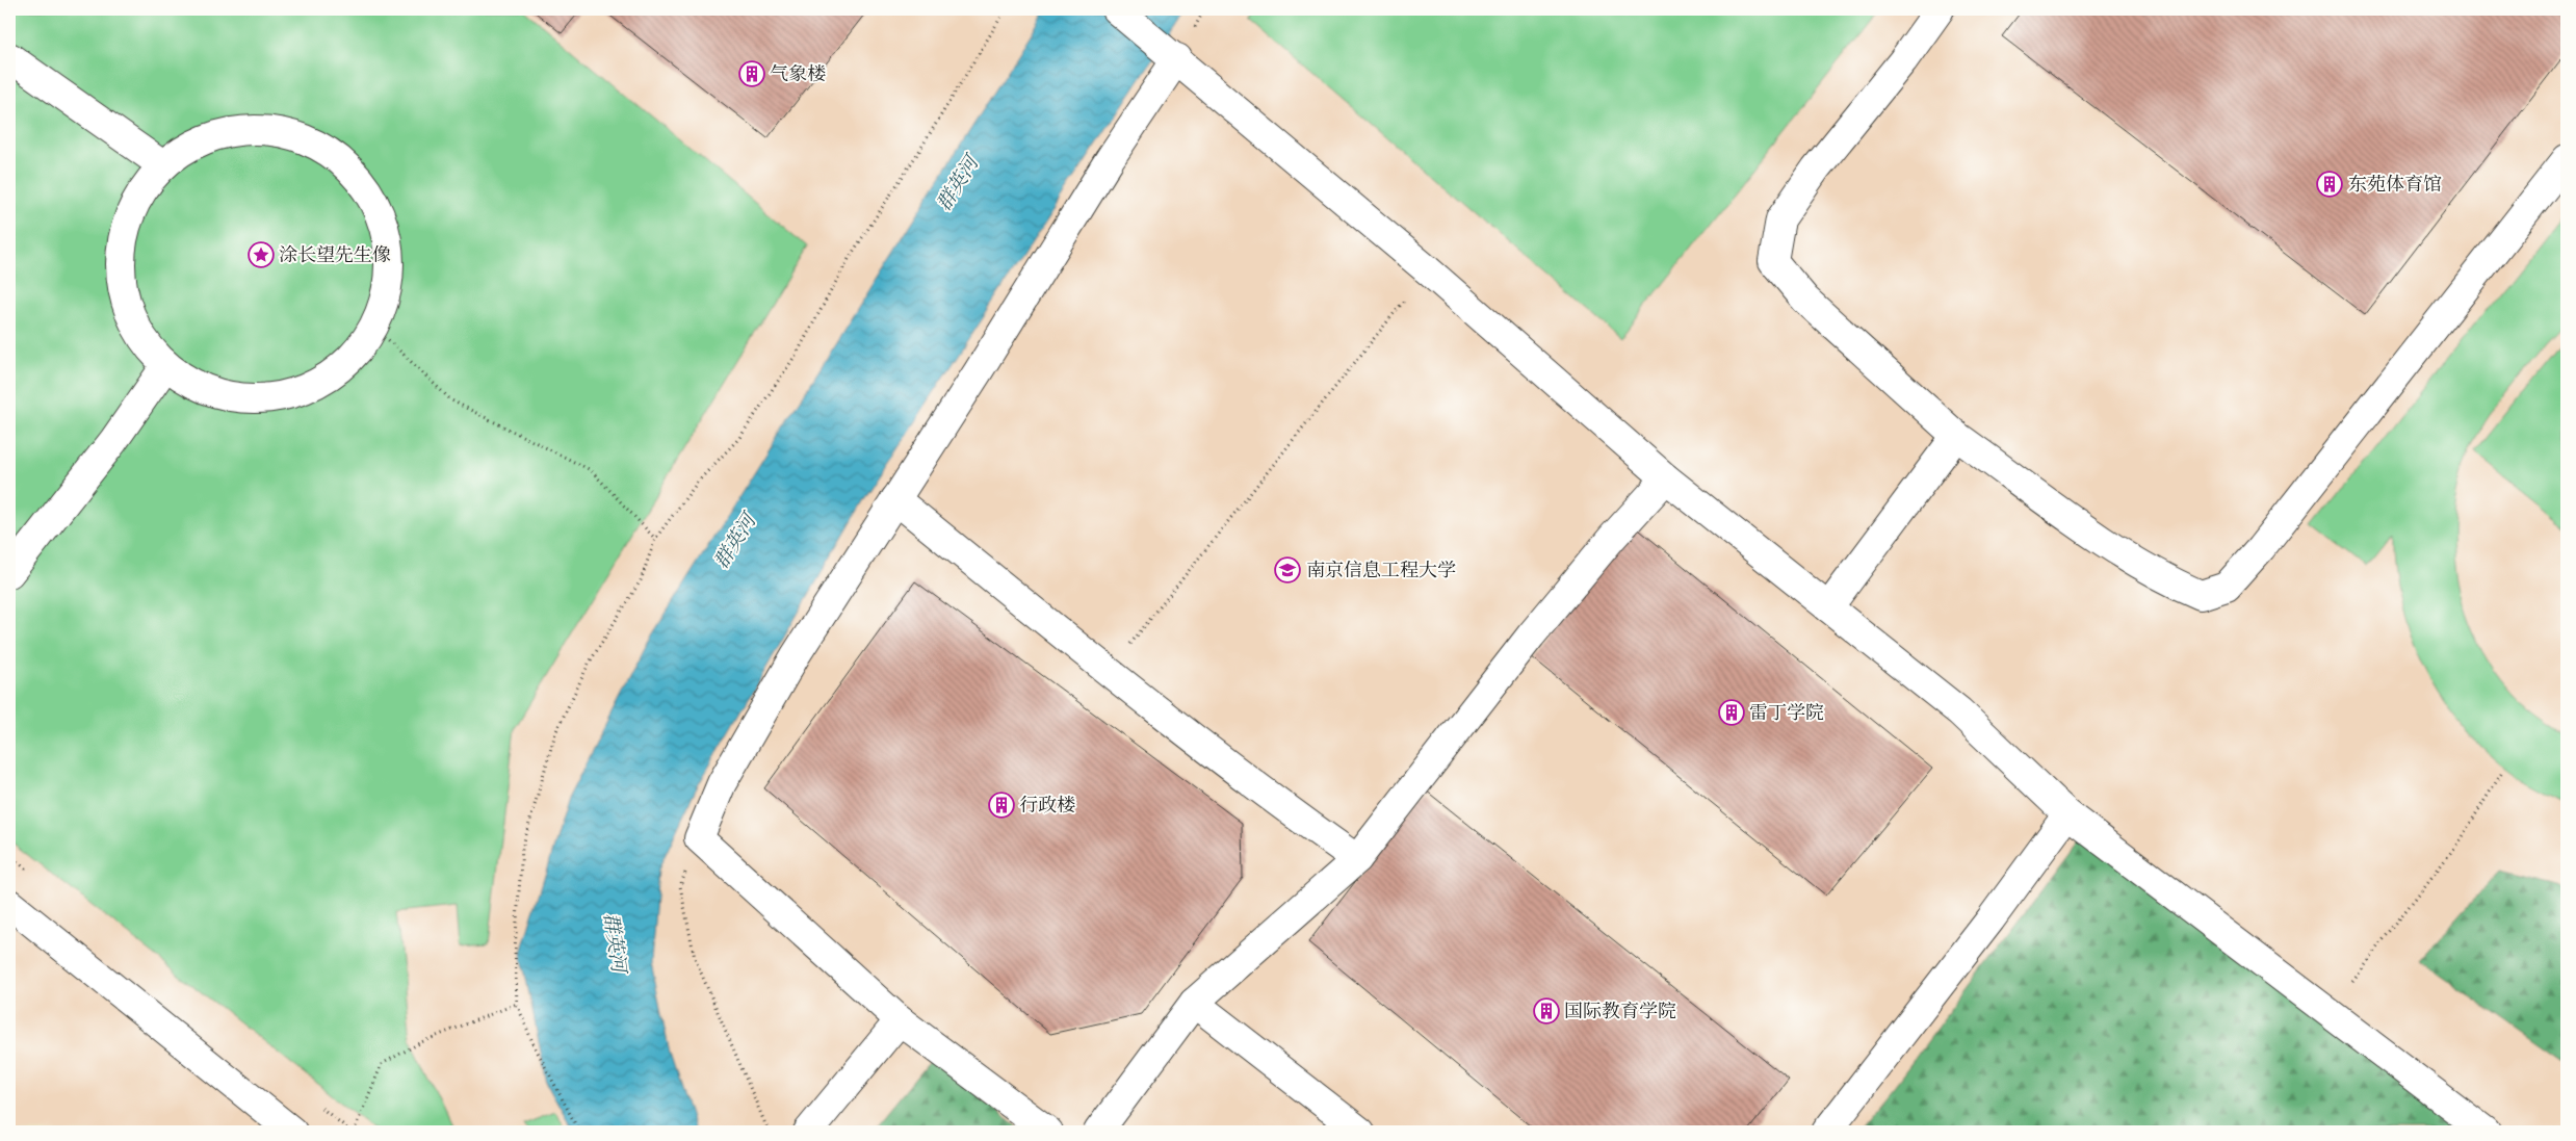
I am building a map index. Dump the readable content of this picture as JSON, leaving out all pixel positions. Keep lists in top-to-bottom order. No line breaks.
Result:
{"water":["群英河"],"places":{"building":["气象楼","东苑体育馆","雷丁学院","行政楼","国际教育学院"],"place":["涂长望先生像"],"school or university":["南京信息工程大学"]}}
